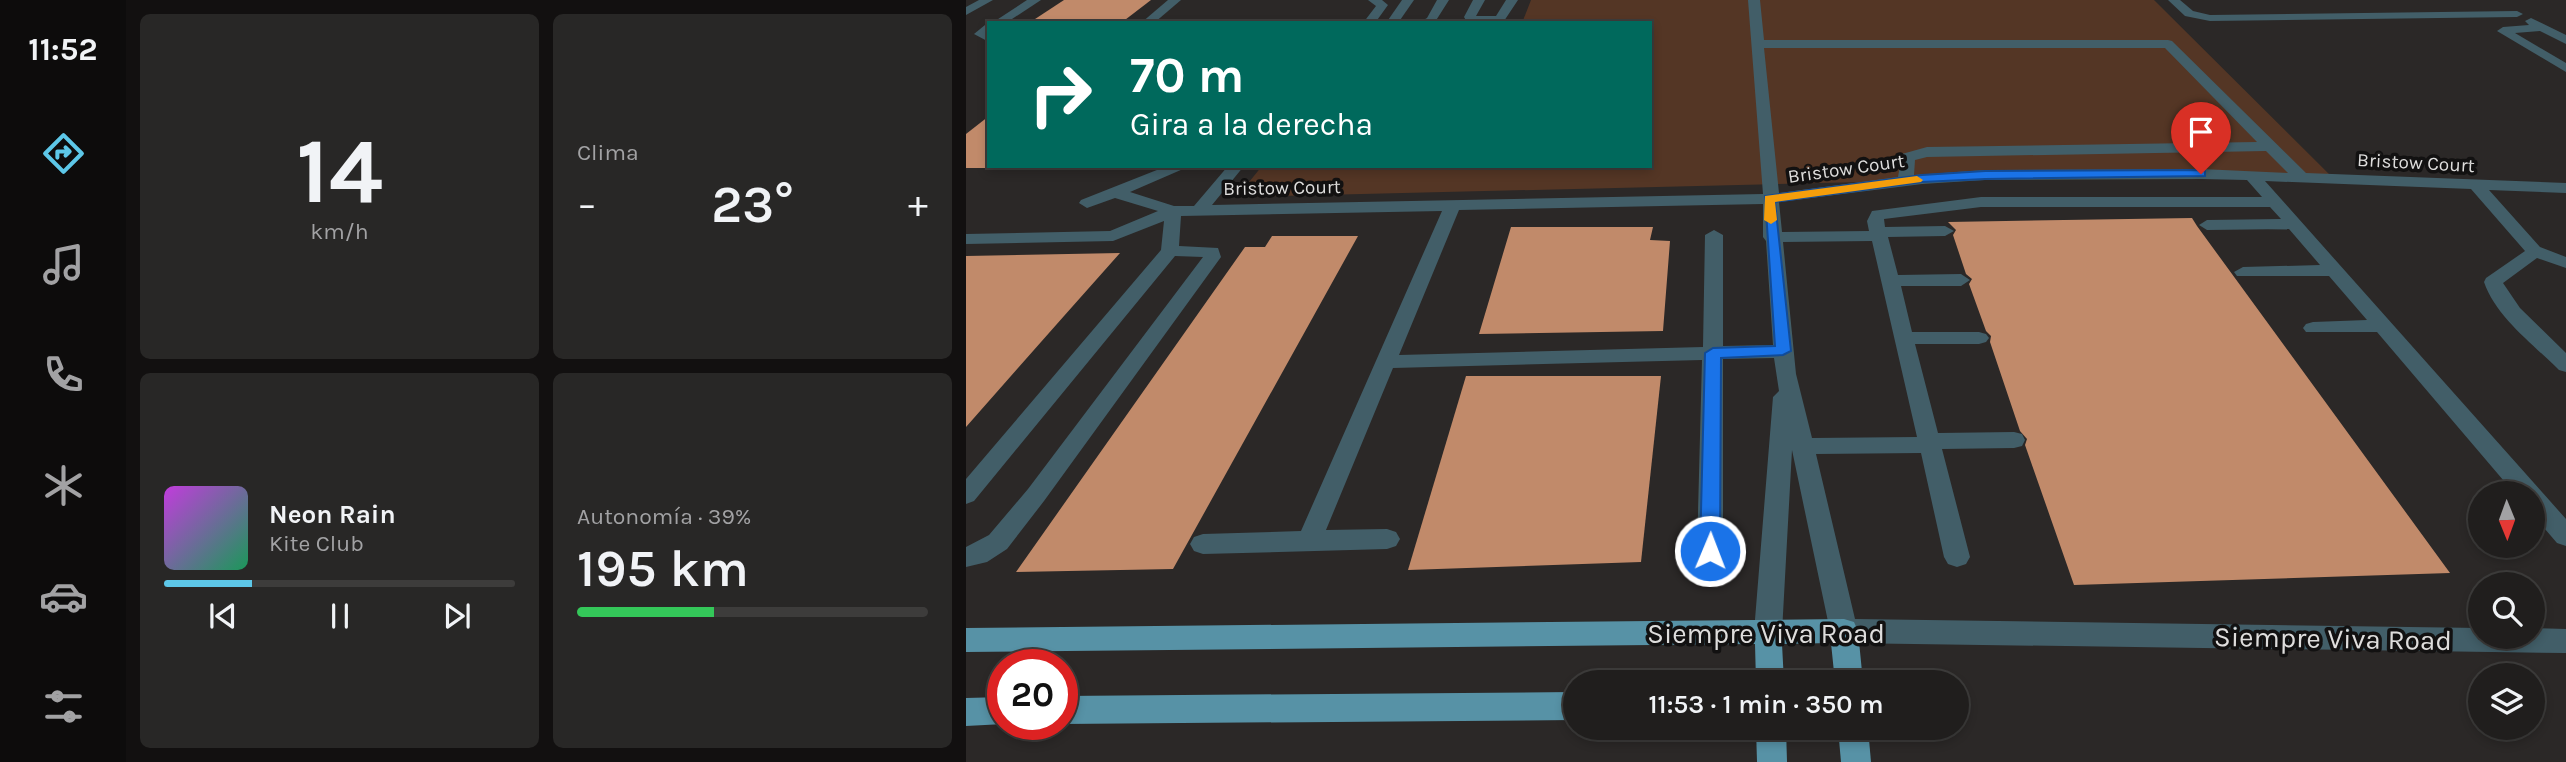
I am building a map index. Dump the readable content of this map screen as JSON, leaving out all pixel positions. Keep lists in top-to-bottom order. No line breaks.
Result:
{"streets":{"main road":["Siempre Viva Road"],"street":["Bristow Court"]},"north":"bottom","page":{"tabs":"11:52","tile":[["14","km/h"],"Clima",["Autonomía · 39%","195 km"]],"turn":["70 m","Gira a la derecha"],"heat":["−","23°","+"],"song":["Neon Rain","Kite Club"],"limit":"20","trip":"11:53 · 1 min · 350 m"}}
